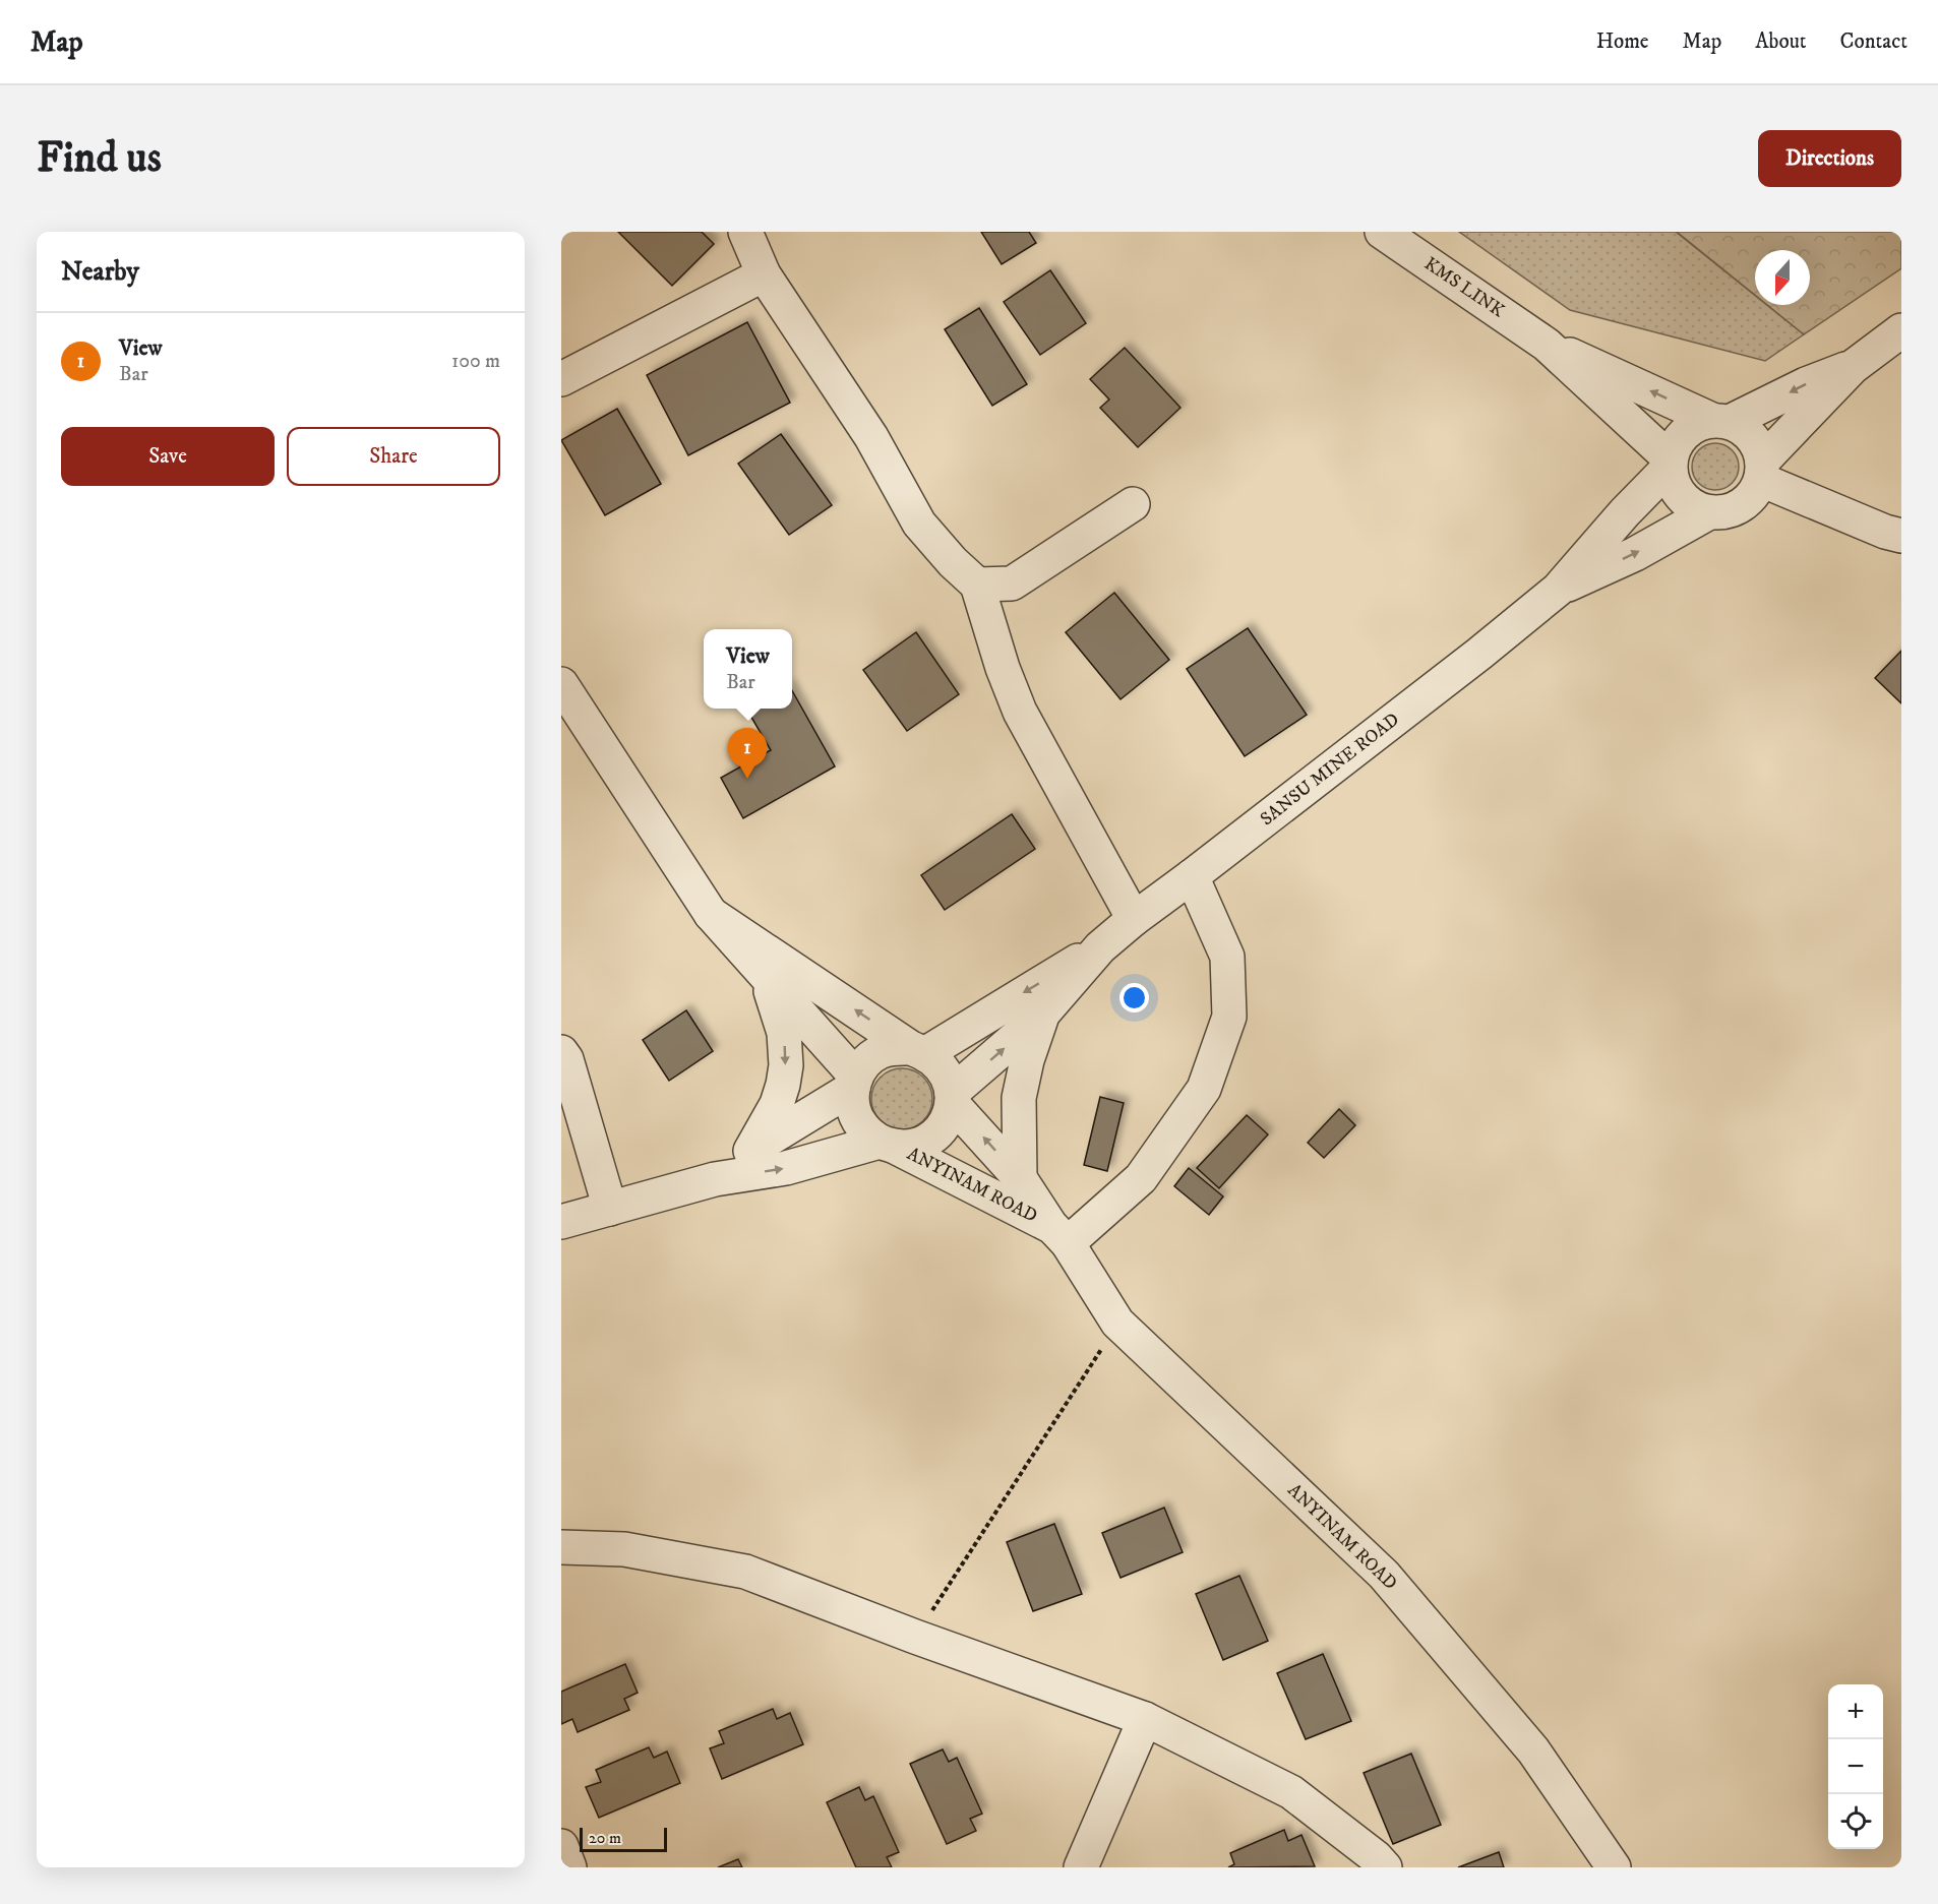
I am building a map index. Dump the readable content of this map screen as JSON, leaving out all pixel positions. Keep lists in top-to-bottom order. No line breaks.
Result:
{"streets":{"street":["KMS LINK","SANSU MINE ROAD","ANYINAM ROAD"]},"crossings":[["KMS LINK","SANSU MINE ROAD"],["SANSU MINE ROAD","ANYINAM ROAD"]],"scale_bar":"20 m","north":"bottom","page":{"header":"Map","nav":["Home","Map","About","Contact"],"buttons":["Directions",["Save","Share"]],"title":"Find us","heading":"Nearby","list":[{"mark":"1","name":"View","note":"Bar","value":"100 m"}],"popup":["View","Bar"],"pins":"1","map_buttons":["+","−"],"scale":"20 m"}}
